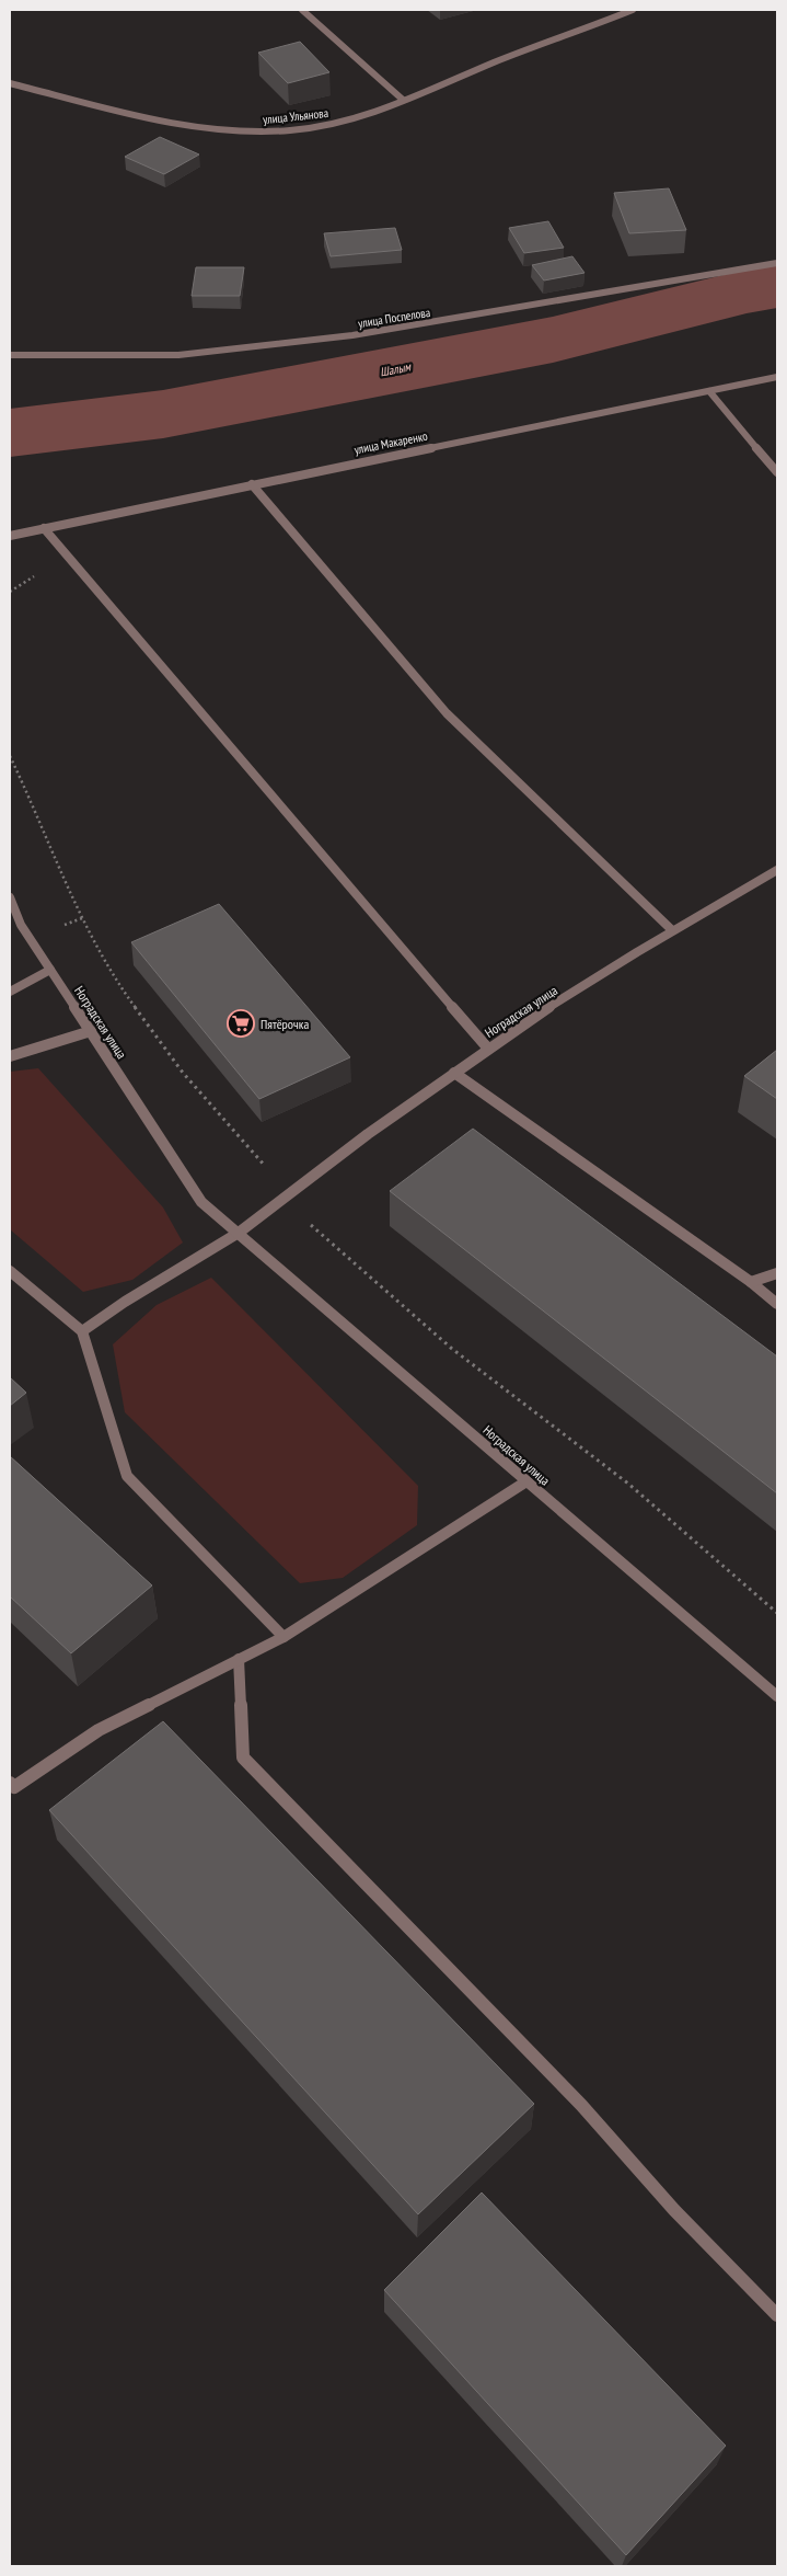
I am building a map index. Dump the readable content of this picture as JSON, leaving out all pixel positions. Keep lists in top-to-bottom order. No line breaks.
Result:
{"streets":{"street":["улица Ульянова","улица Поспелова","улица Макаренко","Ноградская улица"]},"water":["Шалым"],"places":{"supermarket":["Пятёрочка"]}}
